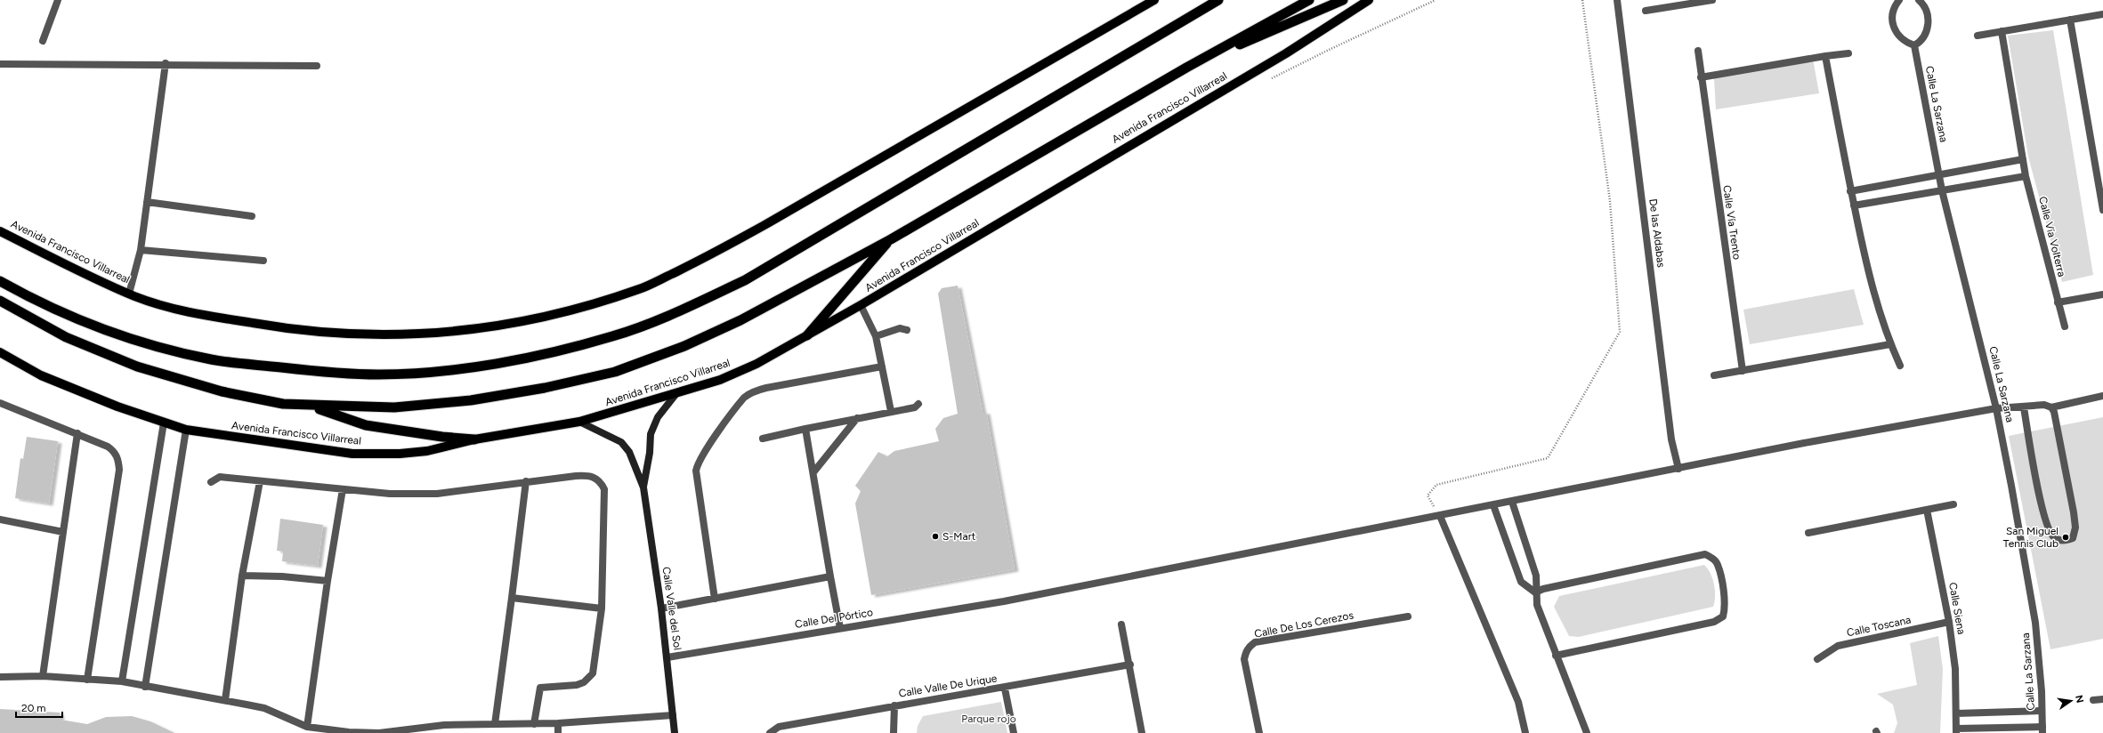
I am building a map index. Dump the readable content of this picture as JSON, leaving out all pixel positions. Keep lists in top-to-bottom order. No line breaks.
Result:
{"streets":{"main road":["Avenida Francisco Villarreal","Calle Valle del Sol"],"street":["Calle La Sarzana","Calle Vía Trento","De las Aldabas","Calle Vía Volterra","Calle Siena","Calle Del Pórtico","Calle De Los Cerezos","Calle Toscana","Calle Valle De Urique"]},"crossings":[["Calle La Sarzana","Calle Siena"],["Calle La Sarzana","Calle Del Pórtico"],["Avenida Francisco Villarreal","Calle Valle del Sol"],["De las Aldabas","Calle Del Pórtico"],["Calle Valle del Sol","Calle Del Pórtico"],["Calle Siena","Calle Toscana"]],"parks":["Parque rojo"],"places":["S-Mart","San Miguel Tennis Club"],"scale_bar":"20 m","north":"right"}
